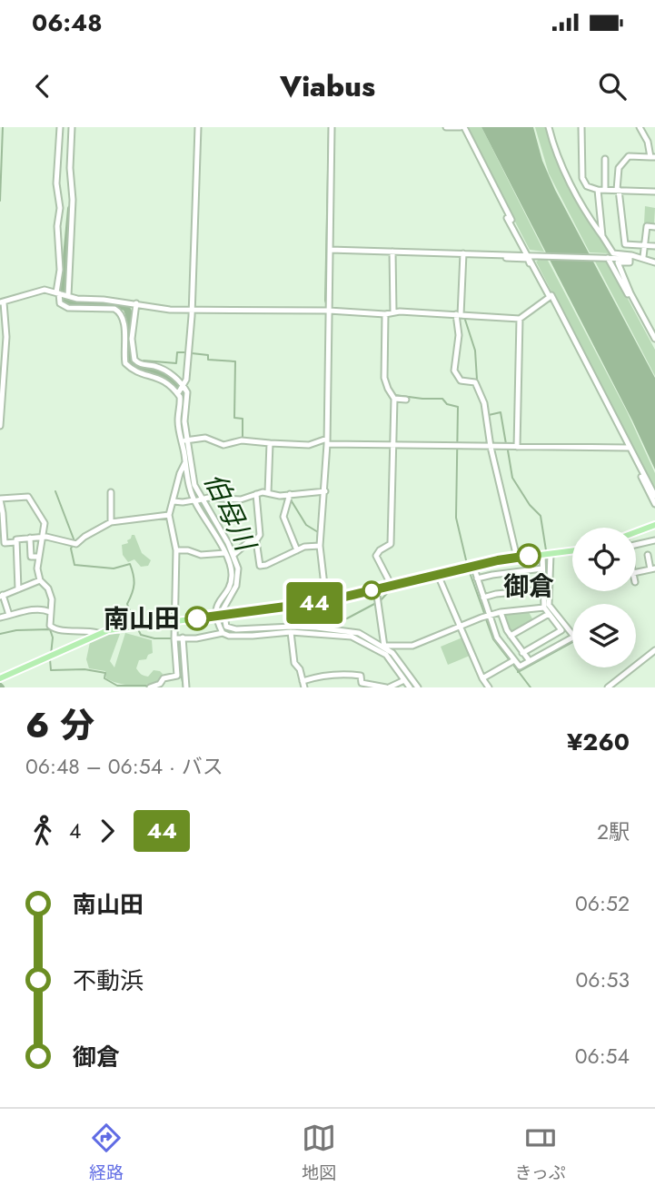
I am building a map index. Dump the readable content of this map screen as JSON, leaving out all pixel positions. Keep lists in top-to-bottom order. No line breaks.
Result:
{"water":["伯母川"],"places":["御倉","南山田"],"lines":["bus line 44"],"page":{"status":"06:48","header":"Viabus","on_map":"44","heading":["6 分","06:48 – 06:54 · バス","¥260"],"legs":["4","44","2駅"],"list":[{"name":"南山田","value":"06:52"},{"name":"不動浜","value":"06:53"},{"name":"御倉","value":"06:54"}],"tabs":["経路","地図","きっぷ"]}}
